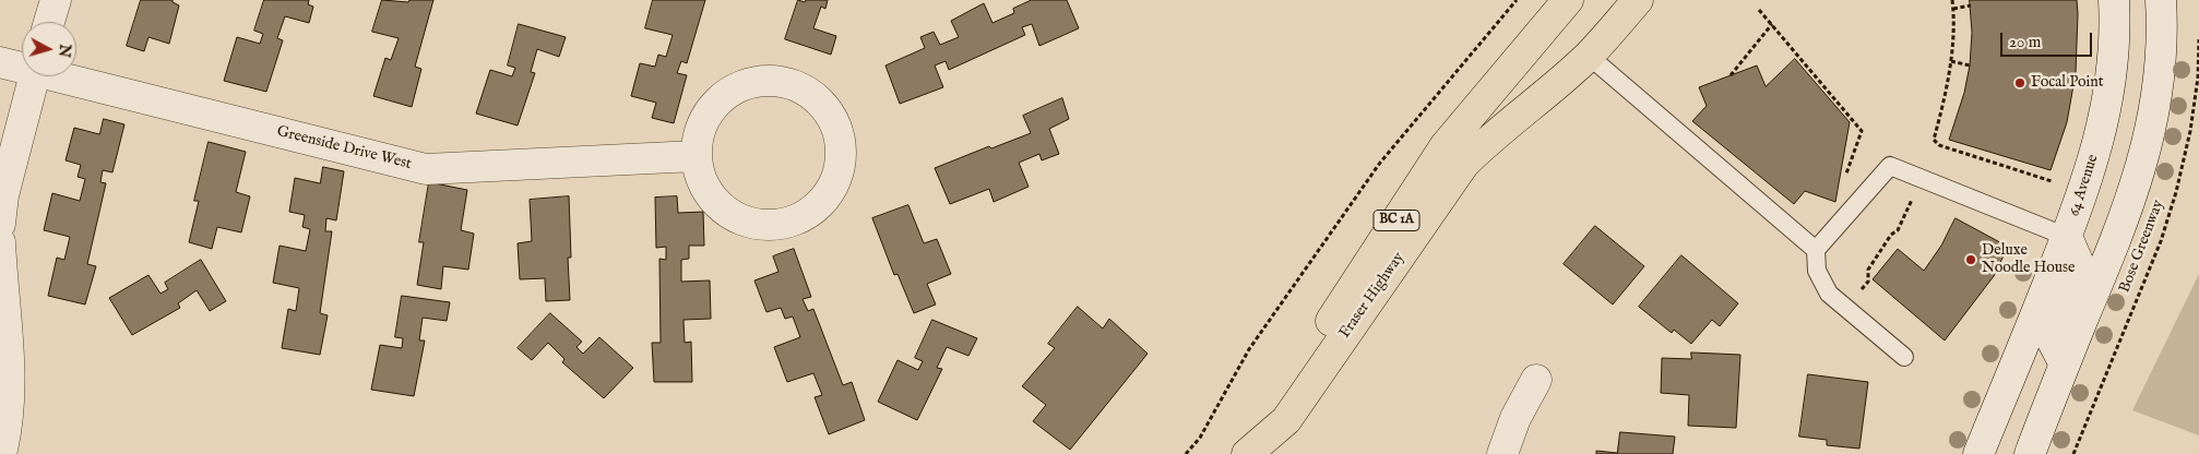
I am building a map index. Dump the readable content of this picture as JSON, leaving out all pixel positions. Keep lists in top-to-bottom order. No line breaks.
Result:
{"streets":{"main road":["BC 1A","Fraser Highway"],"street":["Greenside Drive West","64 Avenue"],"path":["Bose Greenway"]},"places":["Focal Point","Deluxe Noodle House"],"scale_bar":"20 m","north":"right"}
